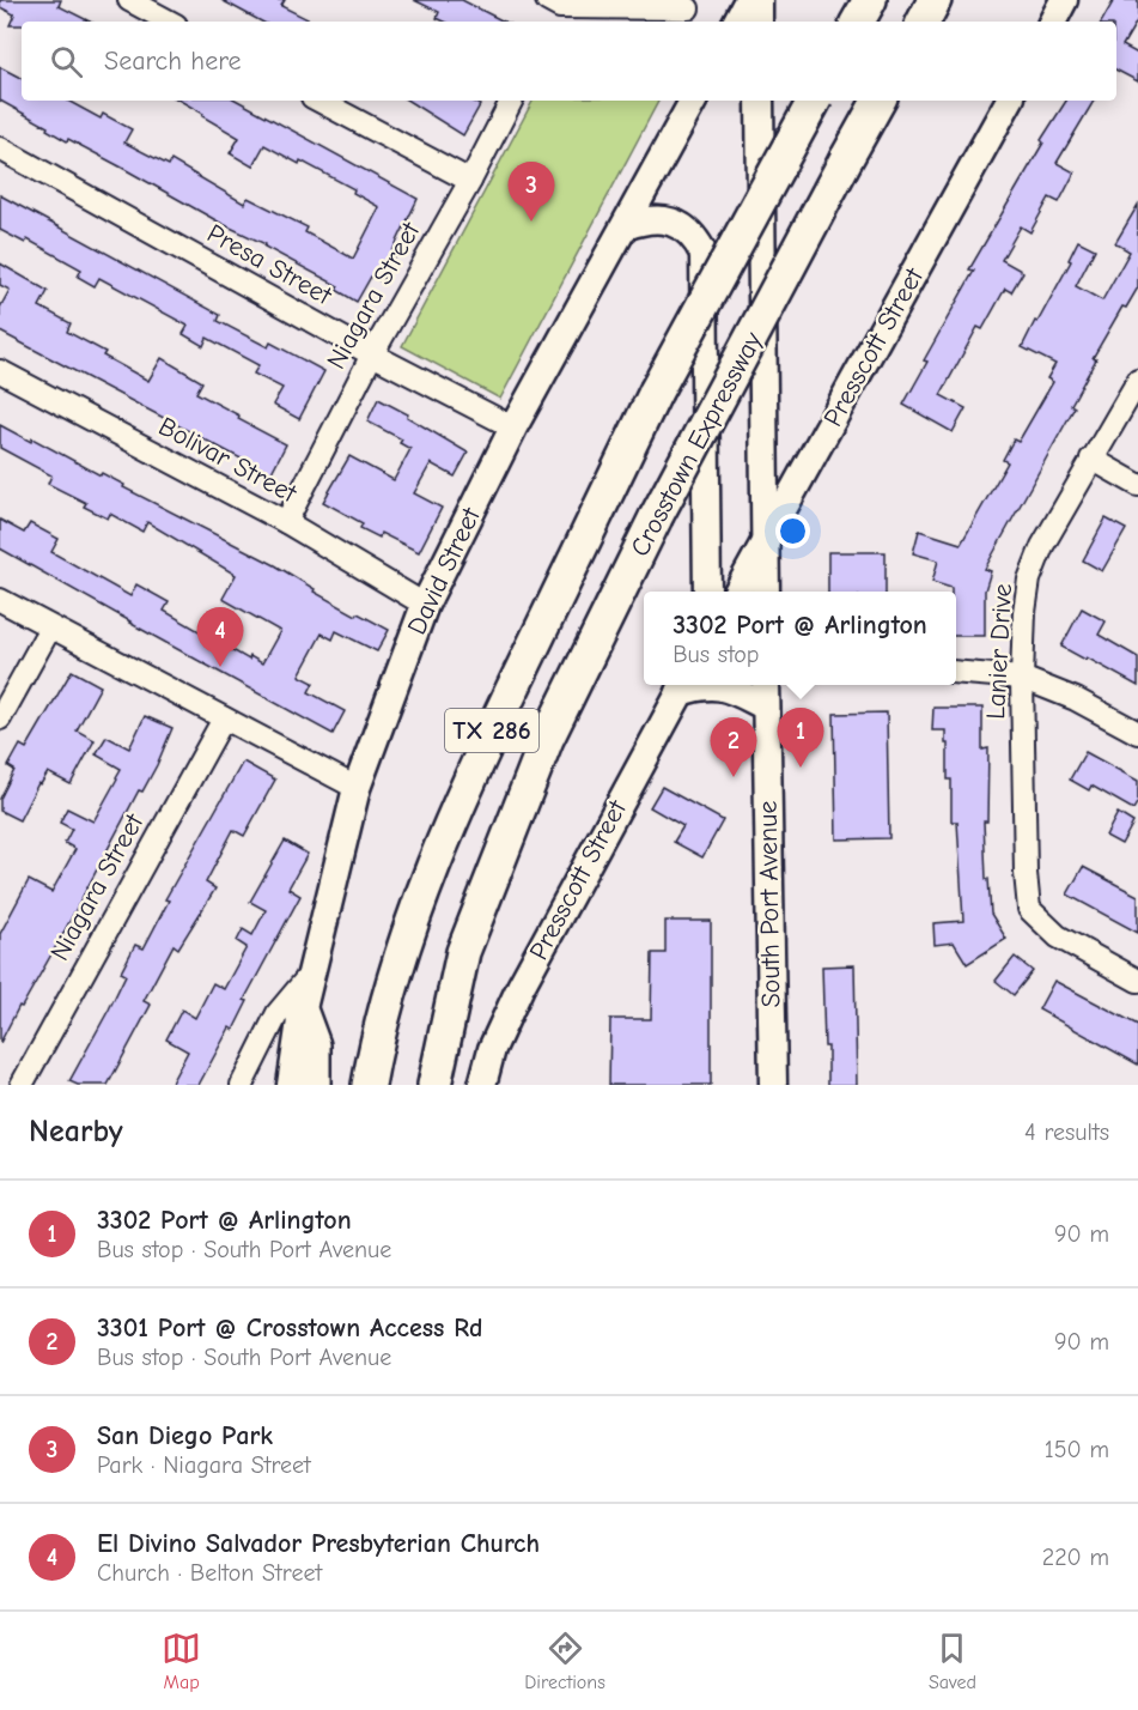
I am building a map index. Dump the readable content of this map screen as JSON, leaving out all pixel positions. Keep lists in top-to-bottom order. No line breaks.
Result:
{"streets":{"highway":["Crosstown Expressway","TX 286"],"main road":["Presscott Street","David Street","South Port Avenue"],"street":["Presa Street","Niagara Street","Bolivar Street","Lanier Drive"]},"crossings":[["Presa Street","Niagara Street"],["Presa Street","David Street"],["Niagara Street","Bolivar Street"],["Bolivar Street","David Street"]],"page":{"search":"Search here","pins":["3","4","1","2"],"popup":["3302 Port @ Arlington","Bus stop"],"heading":["Nearby","4 results"],"list":[{"mark":"1","name":"3302 Port @ Arlington","note":"Bus stop · South Port Avenue","value":"90 m"},{"mark":"2","name":"3301 Port @ Crosstown Access Rd","note":"Bus stop · South Port Avenue","value":"90 m"},{"mark":"3","name":"San Diego Park","note":"Park · Niagara Street","value":"150 m"},{"mark":"4","name":"El Divino Salvador Presbyterian Church","note":"Church · Belton Street","value":"220 m"}],"nav":["Map","Directions","Saved"]}}
